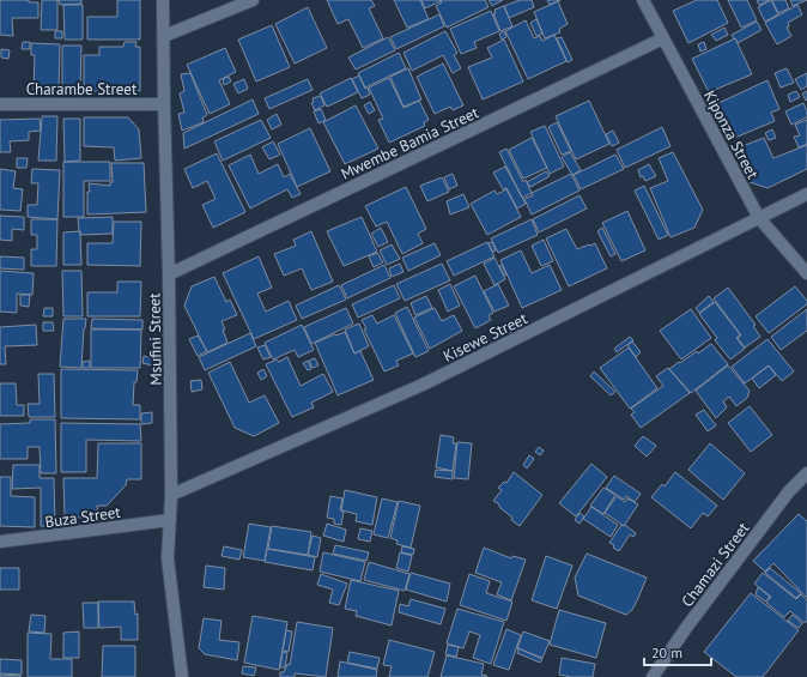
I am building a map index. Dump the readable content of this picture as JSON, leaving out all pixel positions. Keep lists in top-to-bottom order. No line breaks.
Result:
{"streets":{"street":["Charambe Street","Kiponza Street","Mwembe Bamia Street","Kisewe Street","Msufini Street","Buza Street","Chamazi Street"]},"crossings":[["Charambe Street","Msufini Street"],["Kiponza Street","Mwembe Bamia Street"],["Kiponza Street","Kisewe Street"],["Mwembe Bamia Street","Msufini Street"],["Kisewe Street","Msufini Street"],["Msufini Street","Buza Street"]],"scale_bar":"20 m"}
